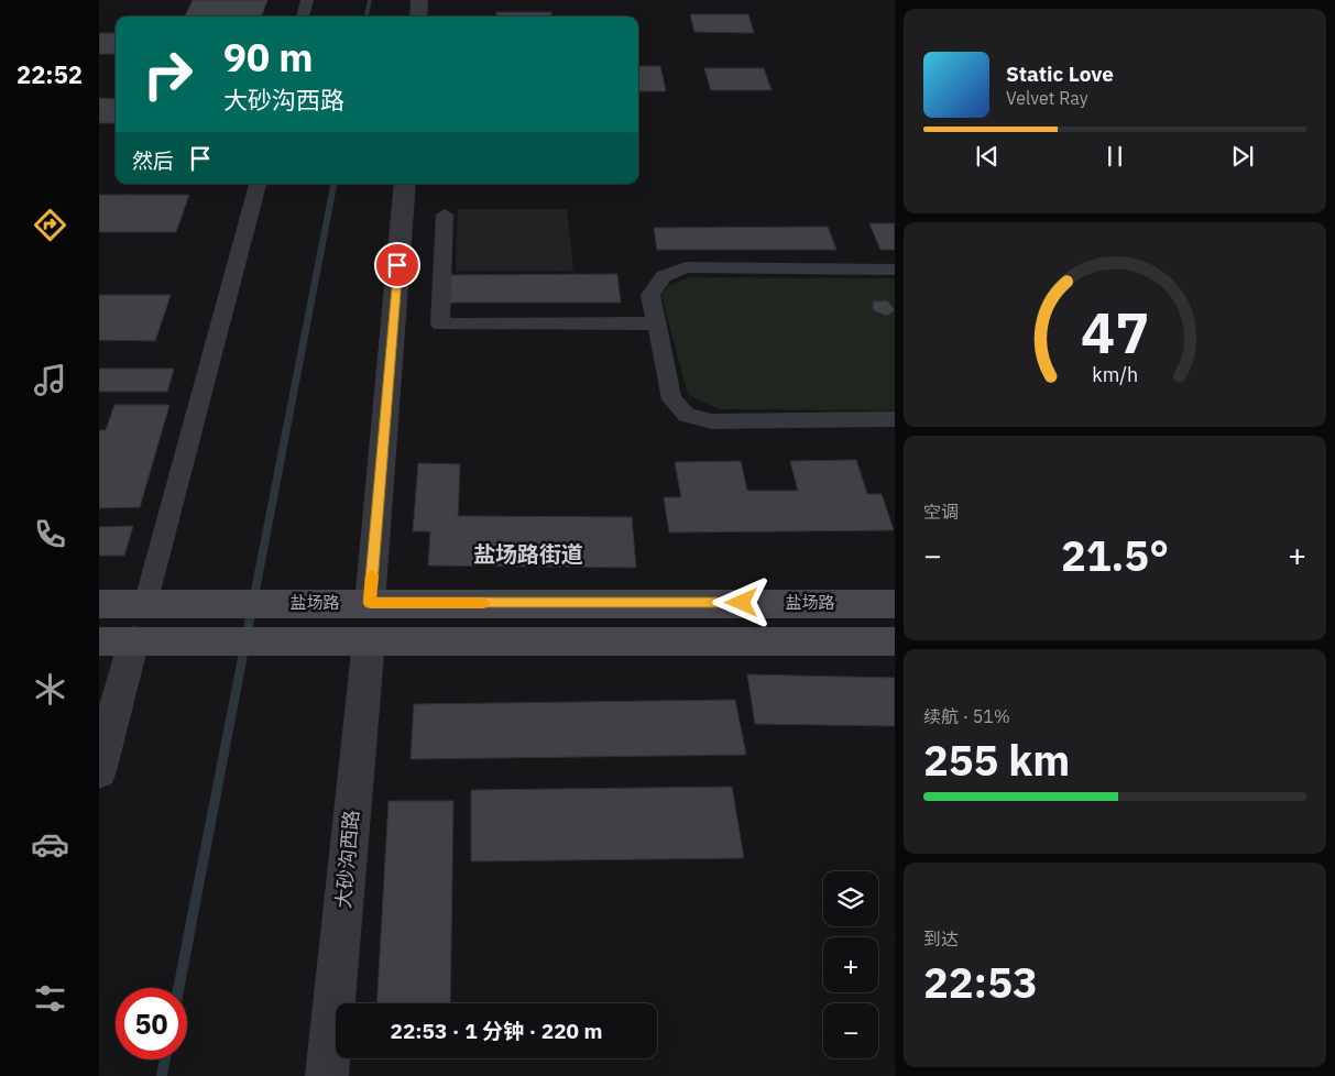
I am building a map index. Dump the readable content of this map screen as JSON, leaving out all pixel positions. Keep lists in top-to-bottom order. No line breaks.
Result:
{"streets":{"main road":["盐场路"],"street":["大砂沟西路"]},"districts":["盐场路街道"],"page":{"tabs":"22:52","turn":["90 m","大砂沟西路"],"song":["Static Love","Velvet Ray"],"then":"然后","tile":["空调",["续航 · 51%","255 km"],["到达","22:53"]],"heat":["−","21.5°","+"],"map_buttons":["+","−"],"limit":"50","trip":"22:53 · 1 分钟 · 220 m","gauge":["47","km/h"]}}
